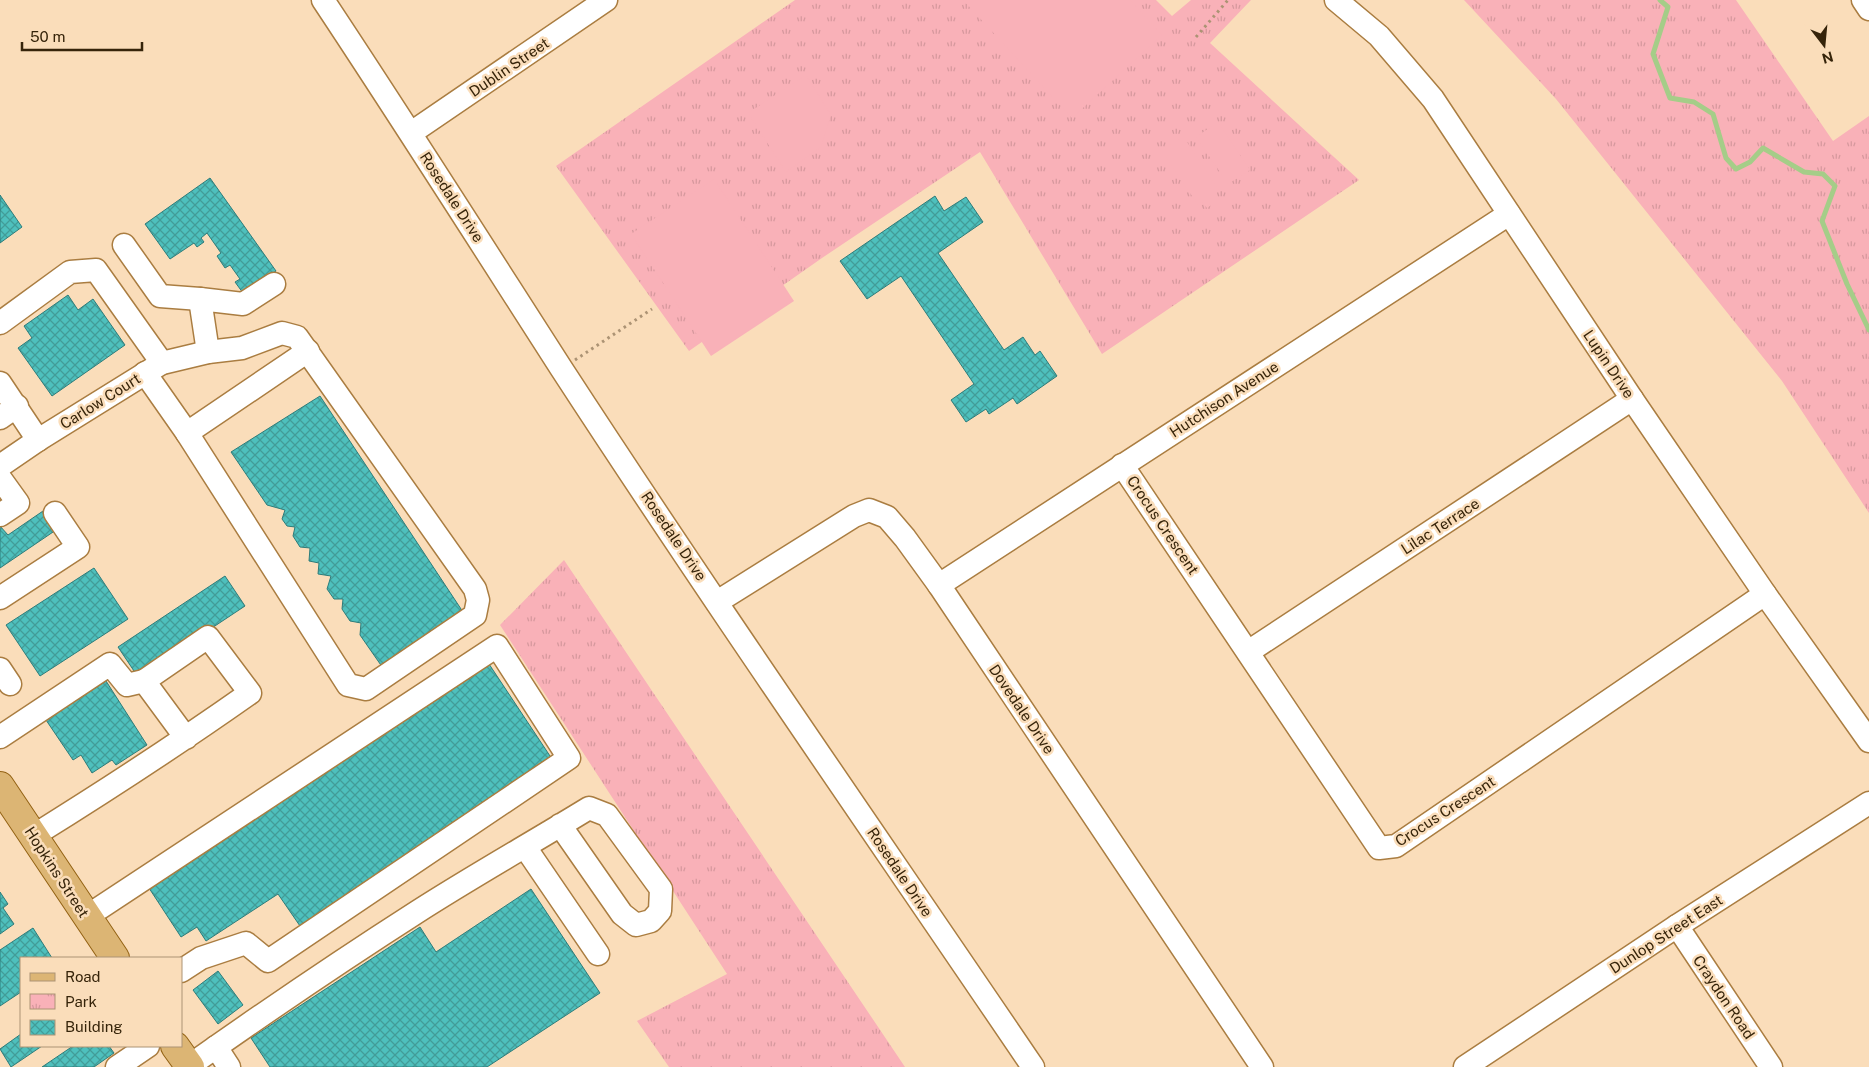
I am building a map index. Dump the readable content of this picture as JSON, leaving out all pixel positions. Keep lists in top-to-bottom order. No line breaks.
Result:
{"streets":{"main road":["Hopkins Street"],"street":["Dublin Street","Rosedale Drive","Lupin Drive","Hutchison Avenue","Carlow Court","Crocus Crescent","Lilac Terrace","Dovedale Drive","Dunlop Street East","Craydon Road"]},"crossings":[["Dublin Street","Rosedale Drive"],["Rosedale Drive","Dovedale Drive"],["Lupin Drive","Hutchison Avenue"],["Lupin Drive","Crocus Crescent"],["Lupin Drive","Lilac Terrace"],["Hutchison Avenue","Crocus Crescent"],["Hutchison Avenue","Dovedale Drive"],["Crocus Crescent","Lilac Terrace"],["Dunlop Street East","Craydon Road"]],"legend":["Road","Park","Building"],"scale_bar":"50 m","north":"bottom"}
